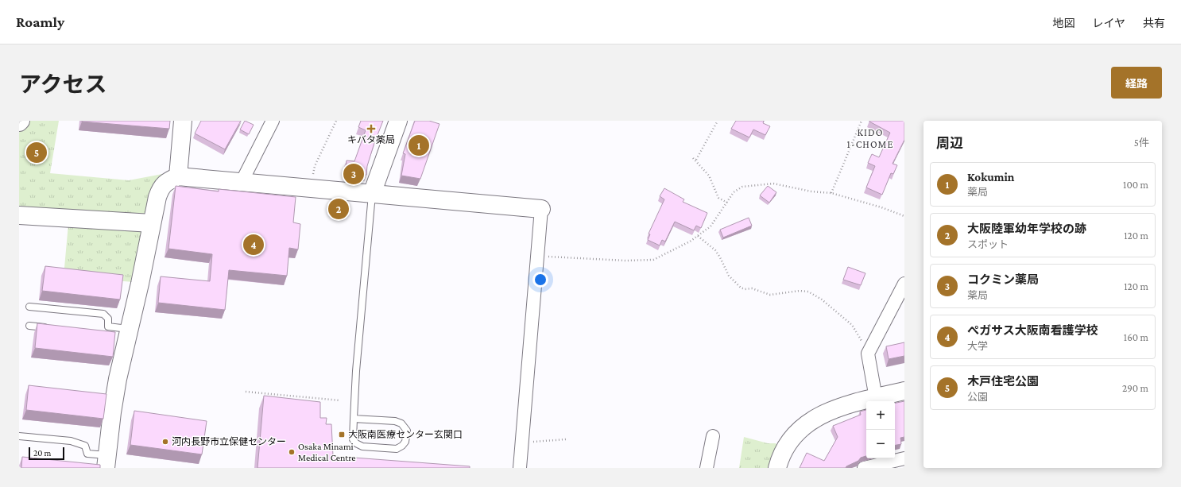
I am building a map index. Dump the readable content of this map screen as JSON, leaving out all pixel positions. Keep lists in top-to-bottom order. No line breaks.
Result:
{"districts":["KIDO 1-CHOME"],"places":{"health":["キバタ薬局"],"transit":["大阪南医療センター玄関口"],"other":["河内長野市立保健センター","Osaka Minami Medical Centre"]},"scale_bar":"20 m","page":{"header":"Roamly","nav":["地図","レイヤ","共有"],"title":"アクセス","buttons":"経路","heading":["周辺","5件"],"pins":["1","5","3","2","4"],"list":[{"mark":"1","name":"Kokumin","note":"薬局","value":"100 m"},{"mark":"2","name":"大阪陸軍幼年学校の跡","note":"スポット","value":"120 m"},{"mark":"3","name":"コクミン薬局","note":"薬局","value":"120 m"},{"mark":"4","name":"ぺガサス大阪南看護学校","note":"大学","value":"160 m"},{"mark":"5","name":"木戸住宅公園","note":"公園","value":"290 m"}],"map_buttons":["+","−"],"scale":"20 m"}}
